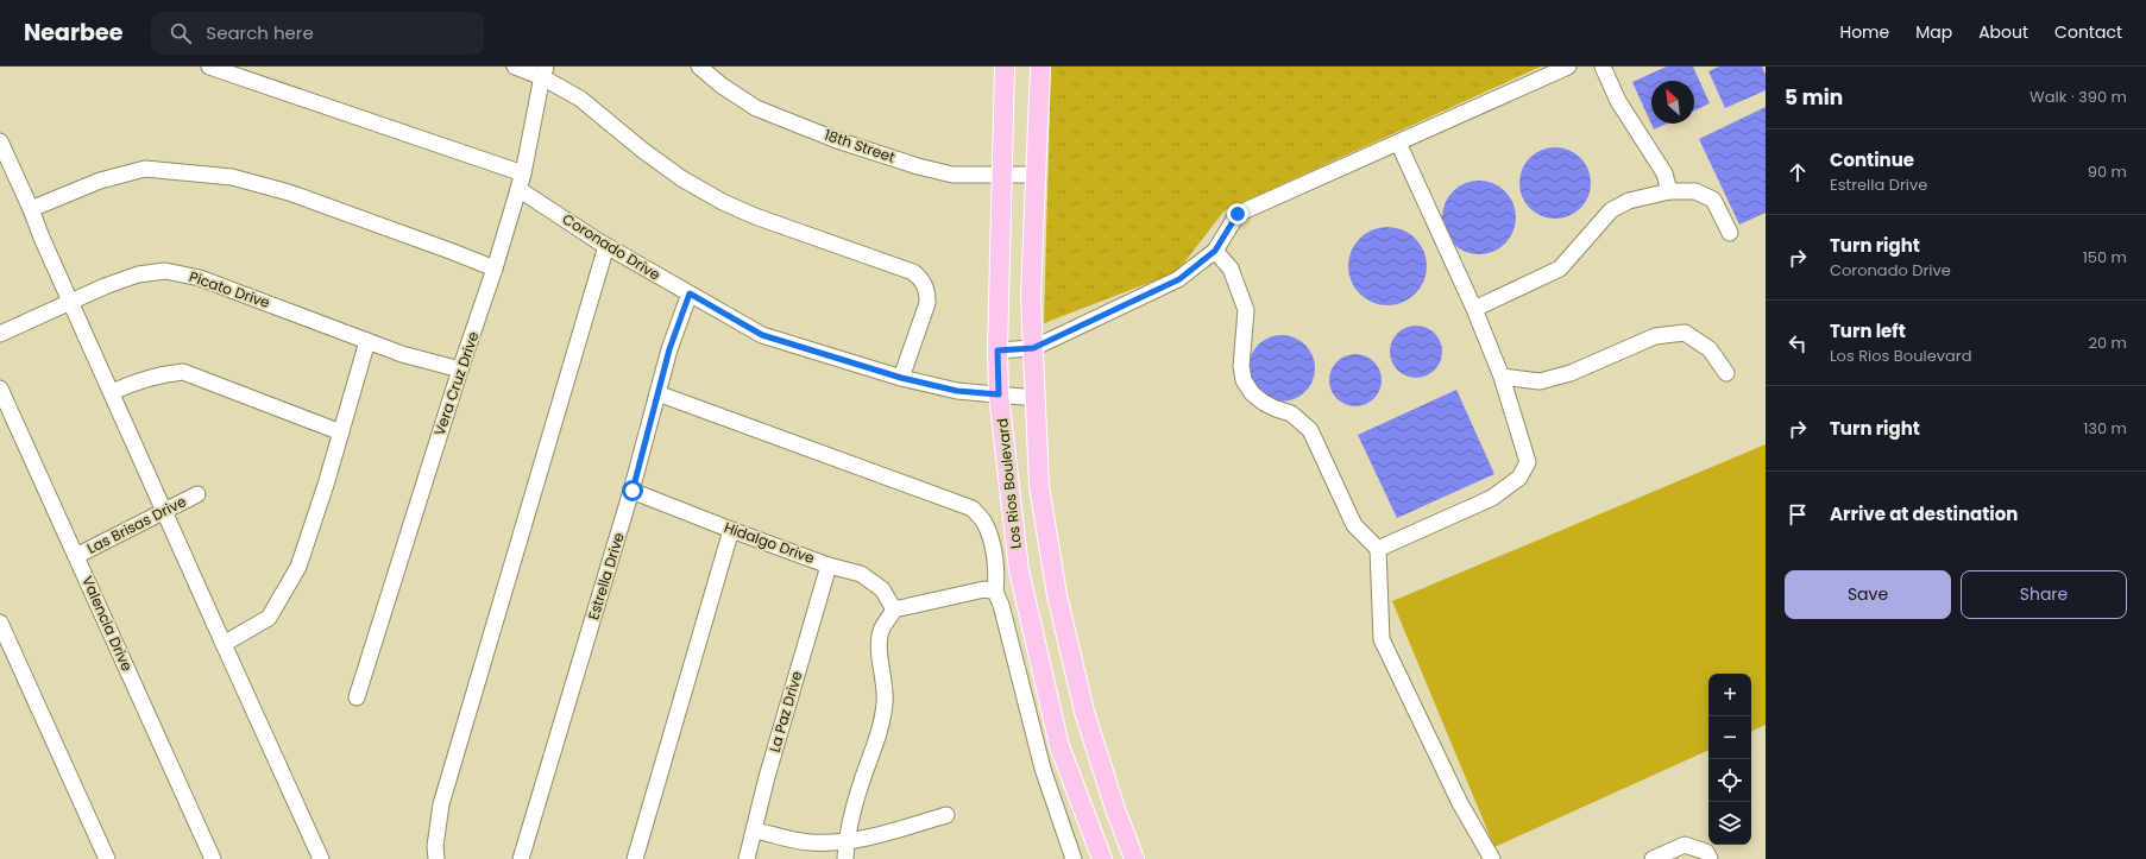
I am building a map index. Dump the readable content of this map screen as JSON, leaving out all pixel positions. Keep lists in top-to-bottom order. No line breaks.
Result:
{"streets":{"main road":["Los Rios Boulevard"],"street":["18th Street","Coronado Drive","Picato Drive","Vera Cruz Drive","Las Brisas Drive","Hidalgo Drive","Estrella Drive","Valencia Drive","La Paz Drive"]},"crossings":[["18th Street","Los Rios Boulevard"],["Coronado Drive","Vera Cruz Drive"],["Coronado Drive","Los Rios Boulevard"],["Coronado Drive","Estrella Drive"],["Picato Drive","Vera Cruz Drive"],["Las Brisas Drive","Valencia Drive"],["Hidalgo Drive","Estrella Drive"],["Hidalgo Drive","La Paz Drive"]],"north":"top left","page":{"header":"Nearbee","search":"Search here","nav":["Home","Map","About","Contact"],"heading":["5 min","Walk · 390 m"],"list":[["Continue","Estrella Drive","90 m"],["Turn right","Coronado Drive","150 m"],["Turn left","Los Rios Boulevard","20 m"],["Turn right","130 m"],"Arrive at destination"],"buttons":["Save","Share"],"map_buttons":["+","−"]}}
